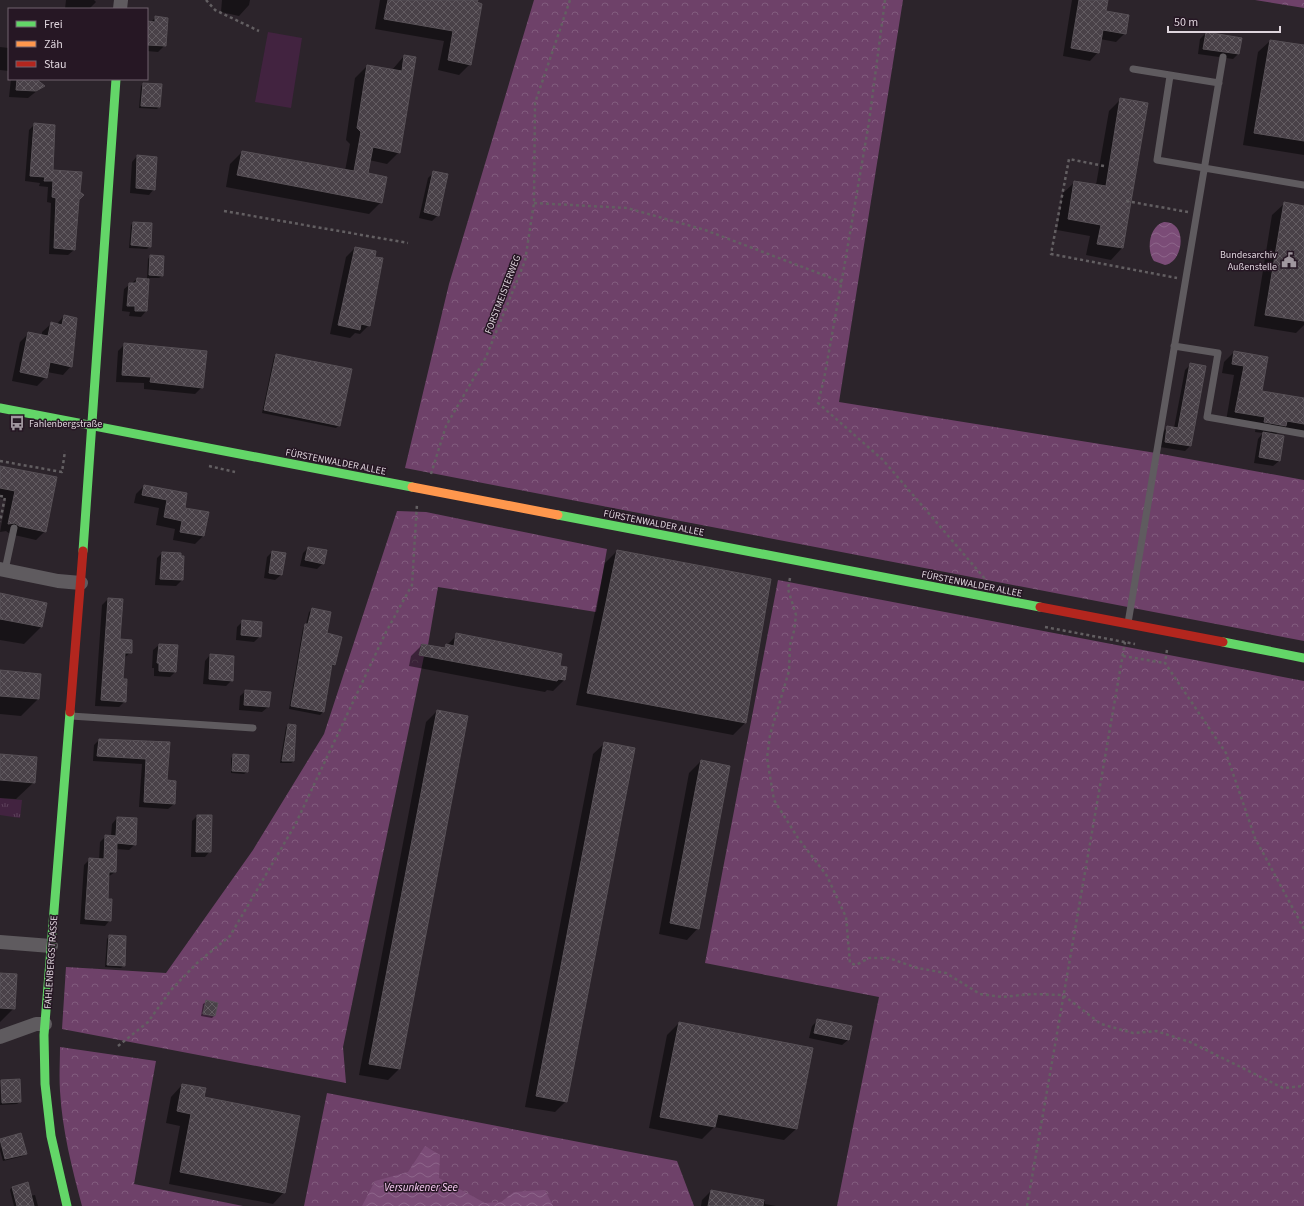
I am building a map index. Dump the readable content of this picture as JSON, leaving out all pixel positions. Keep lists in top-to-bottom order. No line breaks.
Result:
{"streets":{"main road":["FÜRSTENWALDER ALLEE","FAHLENBERGSTRASSE"],"path":["FORSTMEISTERWEG"]},"crossings":[["FORSTMEISTERWEG","FÜRSTENWALDER ALLEE"],["FÜRSTENWALDER ALLEE","FAHLENBERGSTRASSE"]],"water":["Versunkener See"],"places":{"public building":["Bundesarchiv Außenstelle"],"bus stop":["Fahlenbergstraße"]},"legend":["Frei","Zäh","Stau"],"scale_bar":"50 m"}
